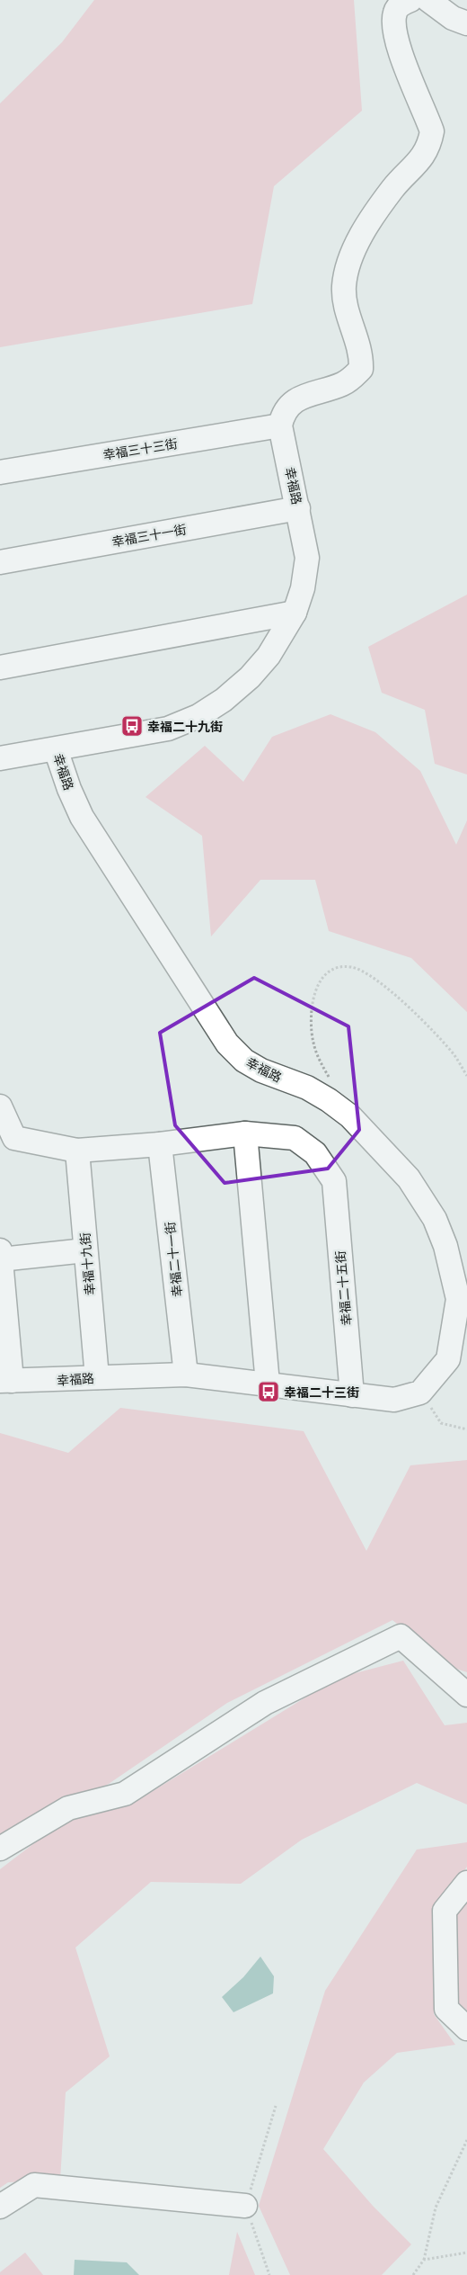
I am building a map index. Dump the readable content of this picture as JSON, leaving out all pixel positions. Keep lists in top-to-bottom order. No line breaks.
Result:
{"streets":{"street":["幸福三十三街","幸福路","幸福三十一街","幸福二十一街","幸福十九街","幸福二十五街"]},"crossings":[["幸福三十三街","幸福路"],["幸福路","幸福三十一街"],["幸福路","幸福二十一街"],["幸福路","幸福十九街"],["幸福路","幸福二十五街"]],"places":{"bus stop":["幸福二十九街","幸福二十三街"]}}
